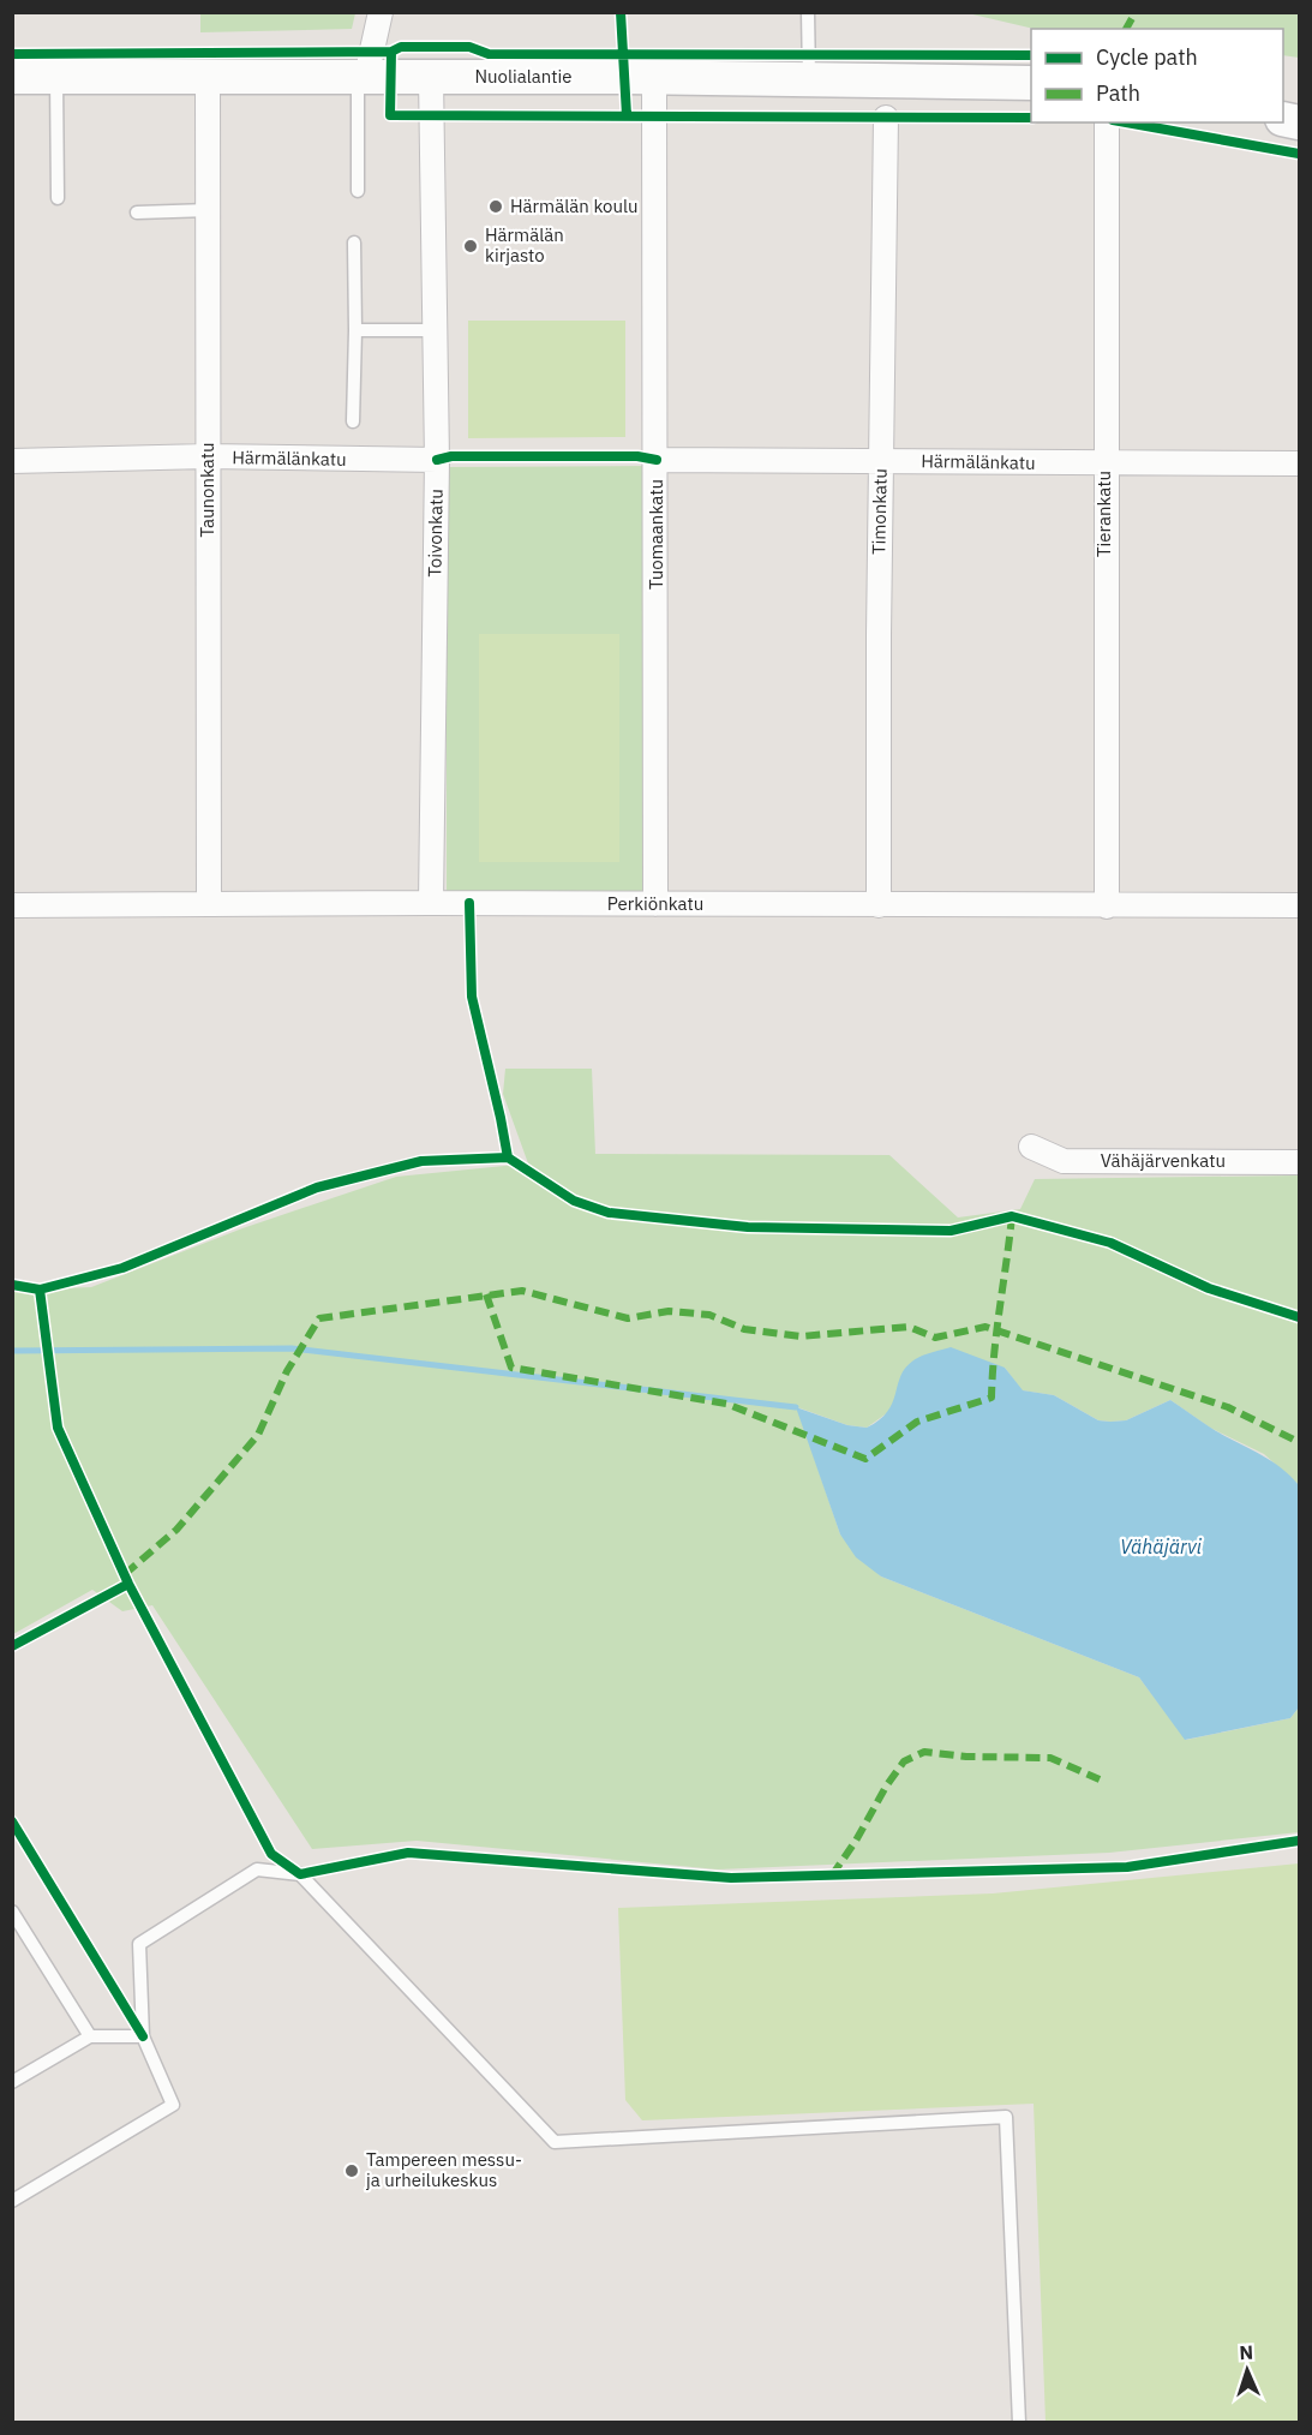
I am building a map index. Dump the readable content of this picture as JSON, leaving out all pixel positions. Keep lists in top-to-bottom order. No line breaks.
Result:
{"streets":{"street":["Nuolialantie","Härmälänkatu","Taunonkatu","Timonkatu","Tierankatu","Toivonkatu","Tuomaankatu","Perkiönkatu","Vähäjärvenkatu"]},"crossings":[["Nuolialantie","Taunonkatu"],["Nuolialantie","Toivonkatu"],["Nuolialantie","Tuomaankatu"],["Härmälänkatu","Taunonkatu"],["Härmälänkatu","Timonkatu"],["Härmälänkatu","Tierankatu"],["Härmälänkatu","Toivonkatu"],["Härmälänkatu","Tuomaankatu"],["Taunonkatu","Perkiönkatu"],["Timonkatu","Perkiönkatu"],["Tierankatu","Perkiönkatu"],["Toivonkatu","Perkiönkatu"],["Tuomaankatu","Perkiönkatu"]],"water":["Vähäjärvi"],"places":["Härmälän koulu","Härmälän kirjasto","Tampereen messu- ja urheilukeskus"],"legend":["Cycle path","Path"],"north":"top"}
